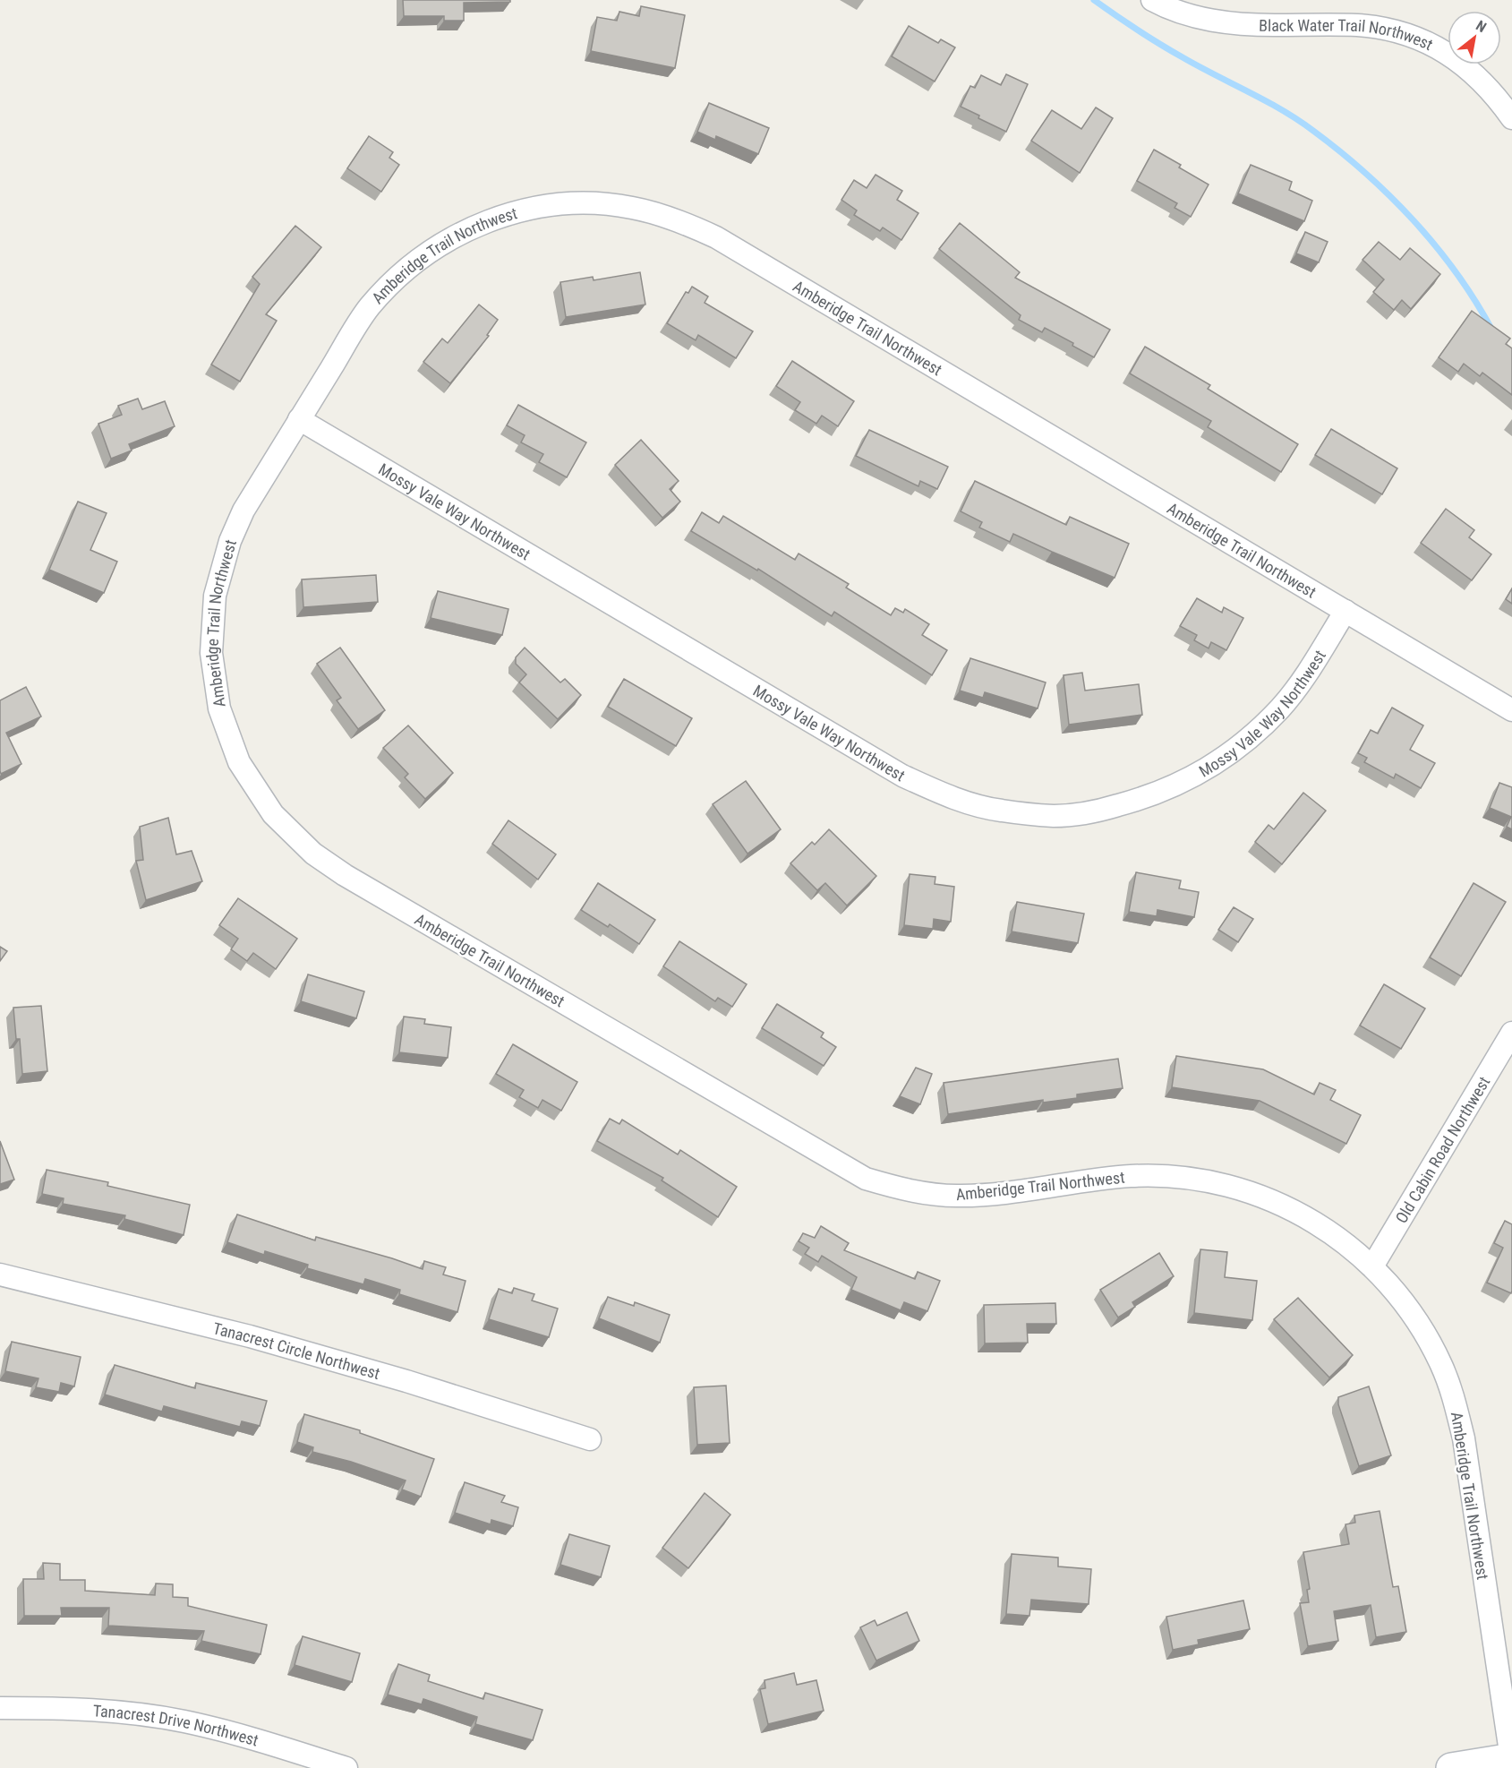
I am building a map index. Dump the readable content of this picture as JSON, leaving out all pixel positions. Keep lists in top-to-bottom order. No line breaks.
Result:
{"streets":{"street":["Black Water Trail Northwest","Amberidge Trail Northwest","Mossy Vale Way Northwest","Old Cabin Road Northwest","Tanacrest Circle Northwest","Tanacrest Drive Northwest"]},"crossings":[["Amberidge Trail Northwest","Mossy Vale Way Northwest"],["Amberidge Trail Northwest","Old Cabin Road Northwest"]],"north":"top right"}
